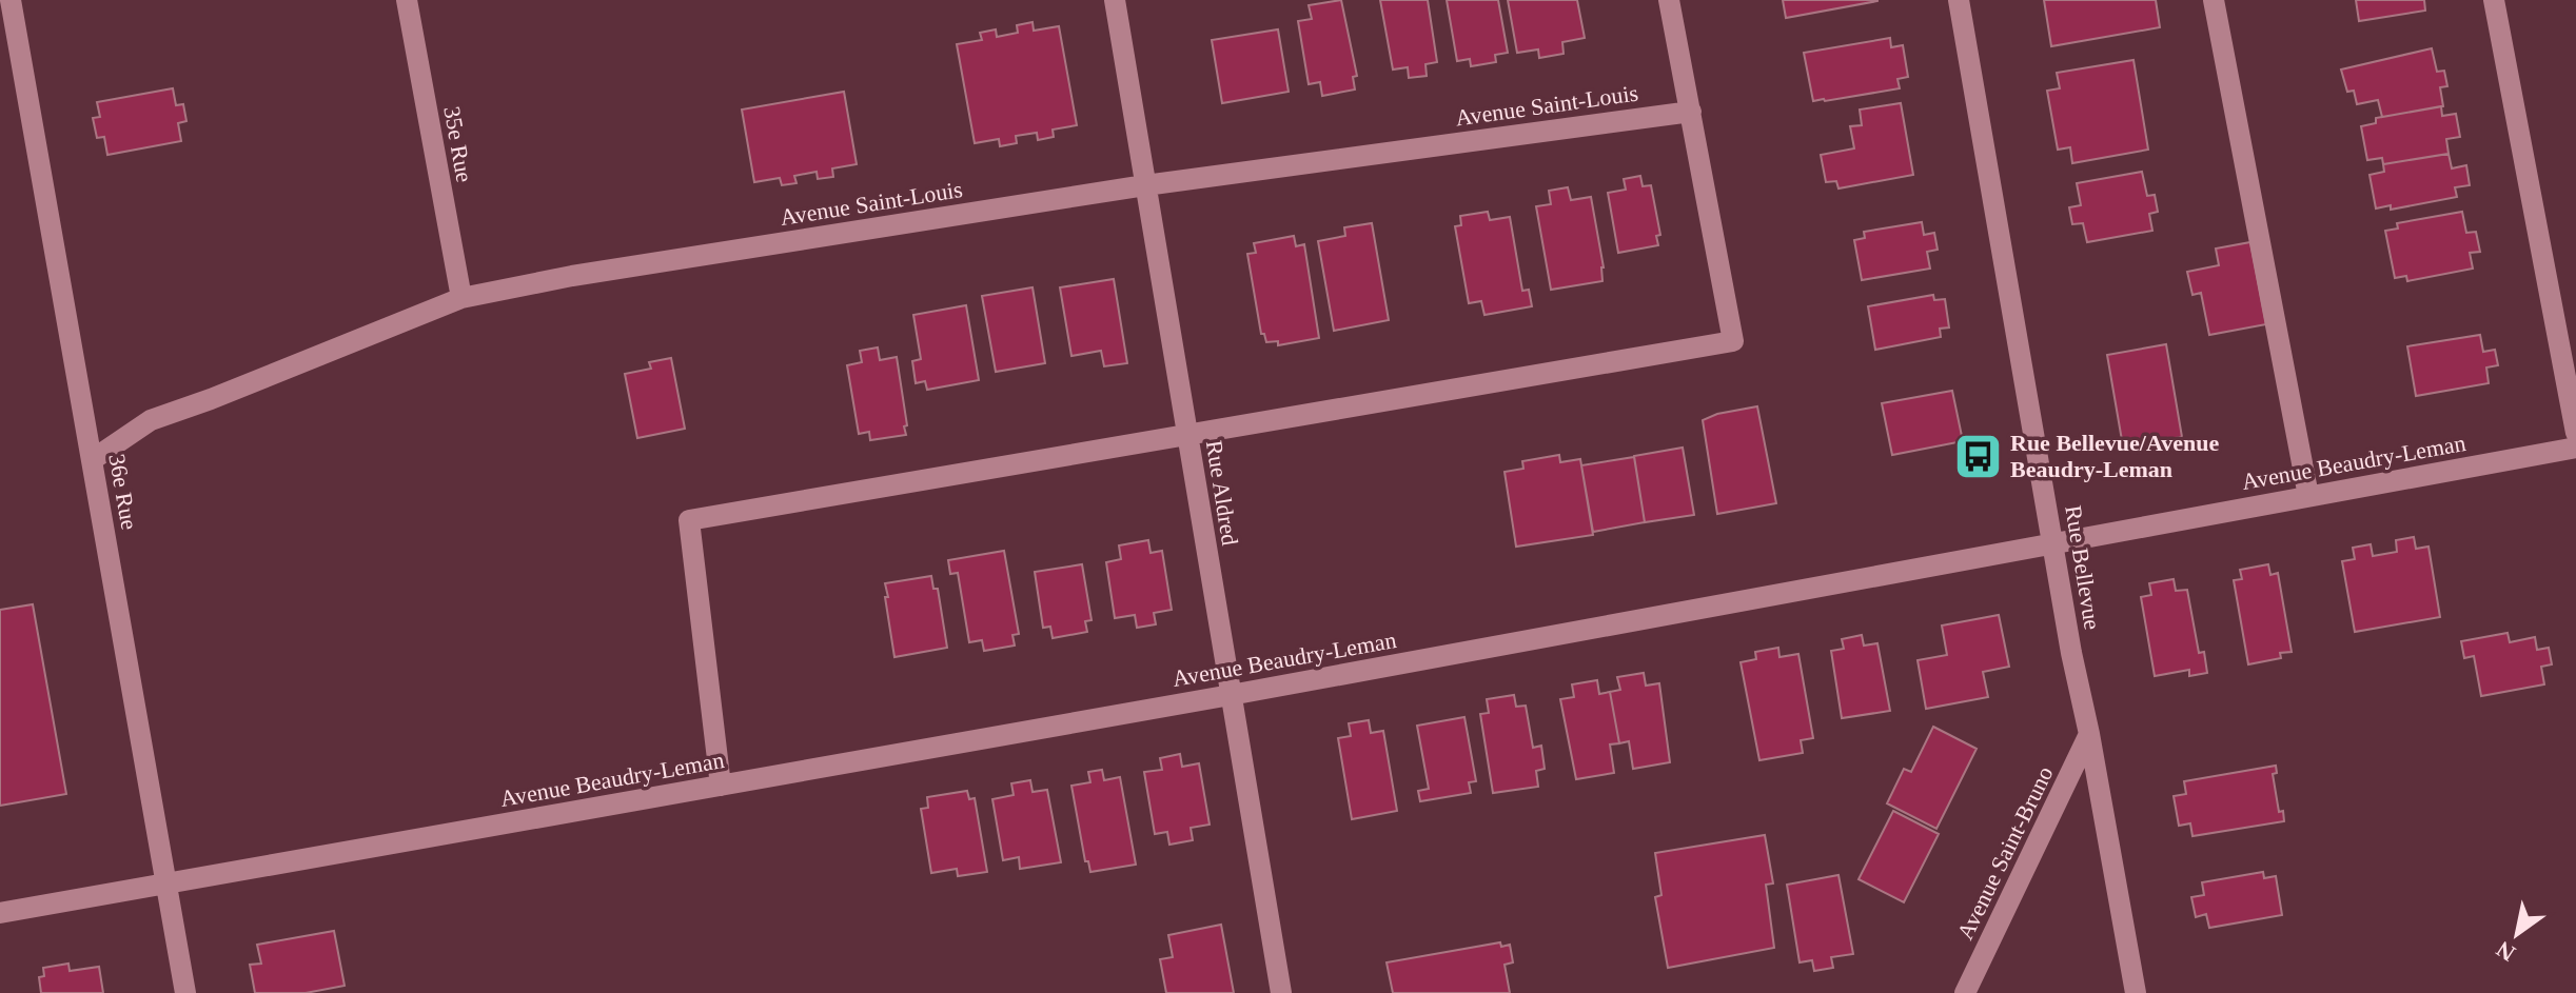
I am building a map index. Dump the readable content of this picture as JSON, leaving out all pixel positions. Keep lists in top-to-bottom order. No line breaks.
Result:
{"streets":{"street":["Avenue Saint-Louis","35e Rue","Avenue Beaudry-Leman","36e Rue","Rue Aldred","Rue Bellevue","Avenue Saint-Bruno"]},"crossings":[["Avenue Saint-Louis","35e Rue"],["Avenue Saint-Louis","36e Rue"],["Avenue Saint-Louis","Rue Aldred"],["Avenue Beaudry-Leman","36e Rue"],["Avenue Beaudry-Leman","Rue Aldred"],["Avenue Beaudry-Leman","Rue Bellevue"],["Rue Bellevue","Avenue Saint-Bruno"]],"places":{"bus stop":["Rue Bellevue/Avenue Beaudry-Leman"]},"north":"bottom left"}
